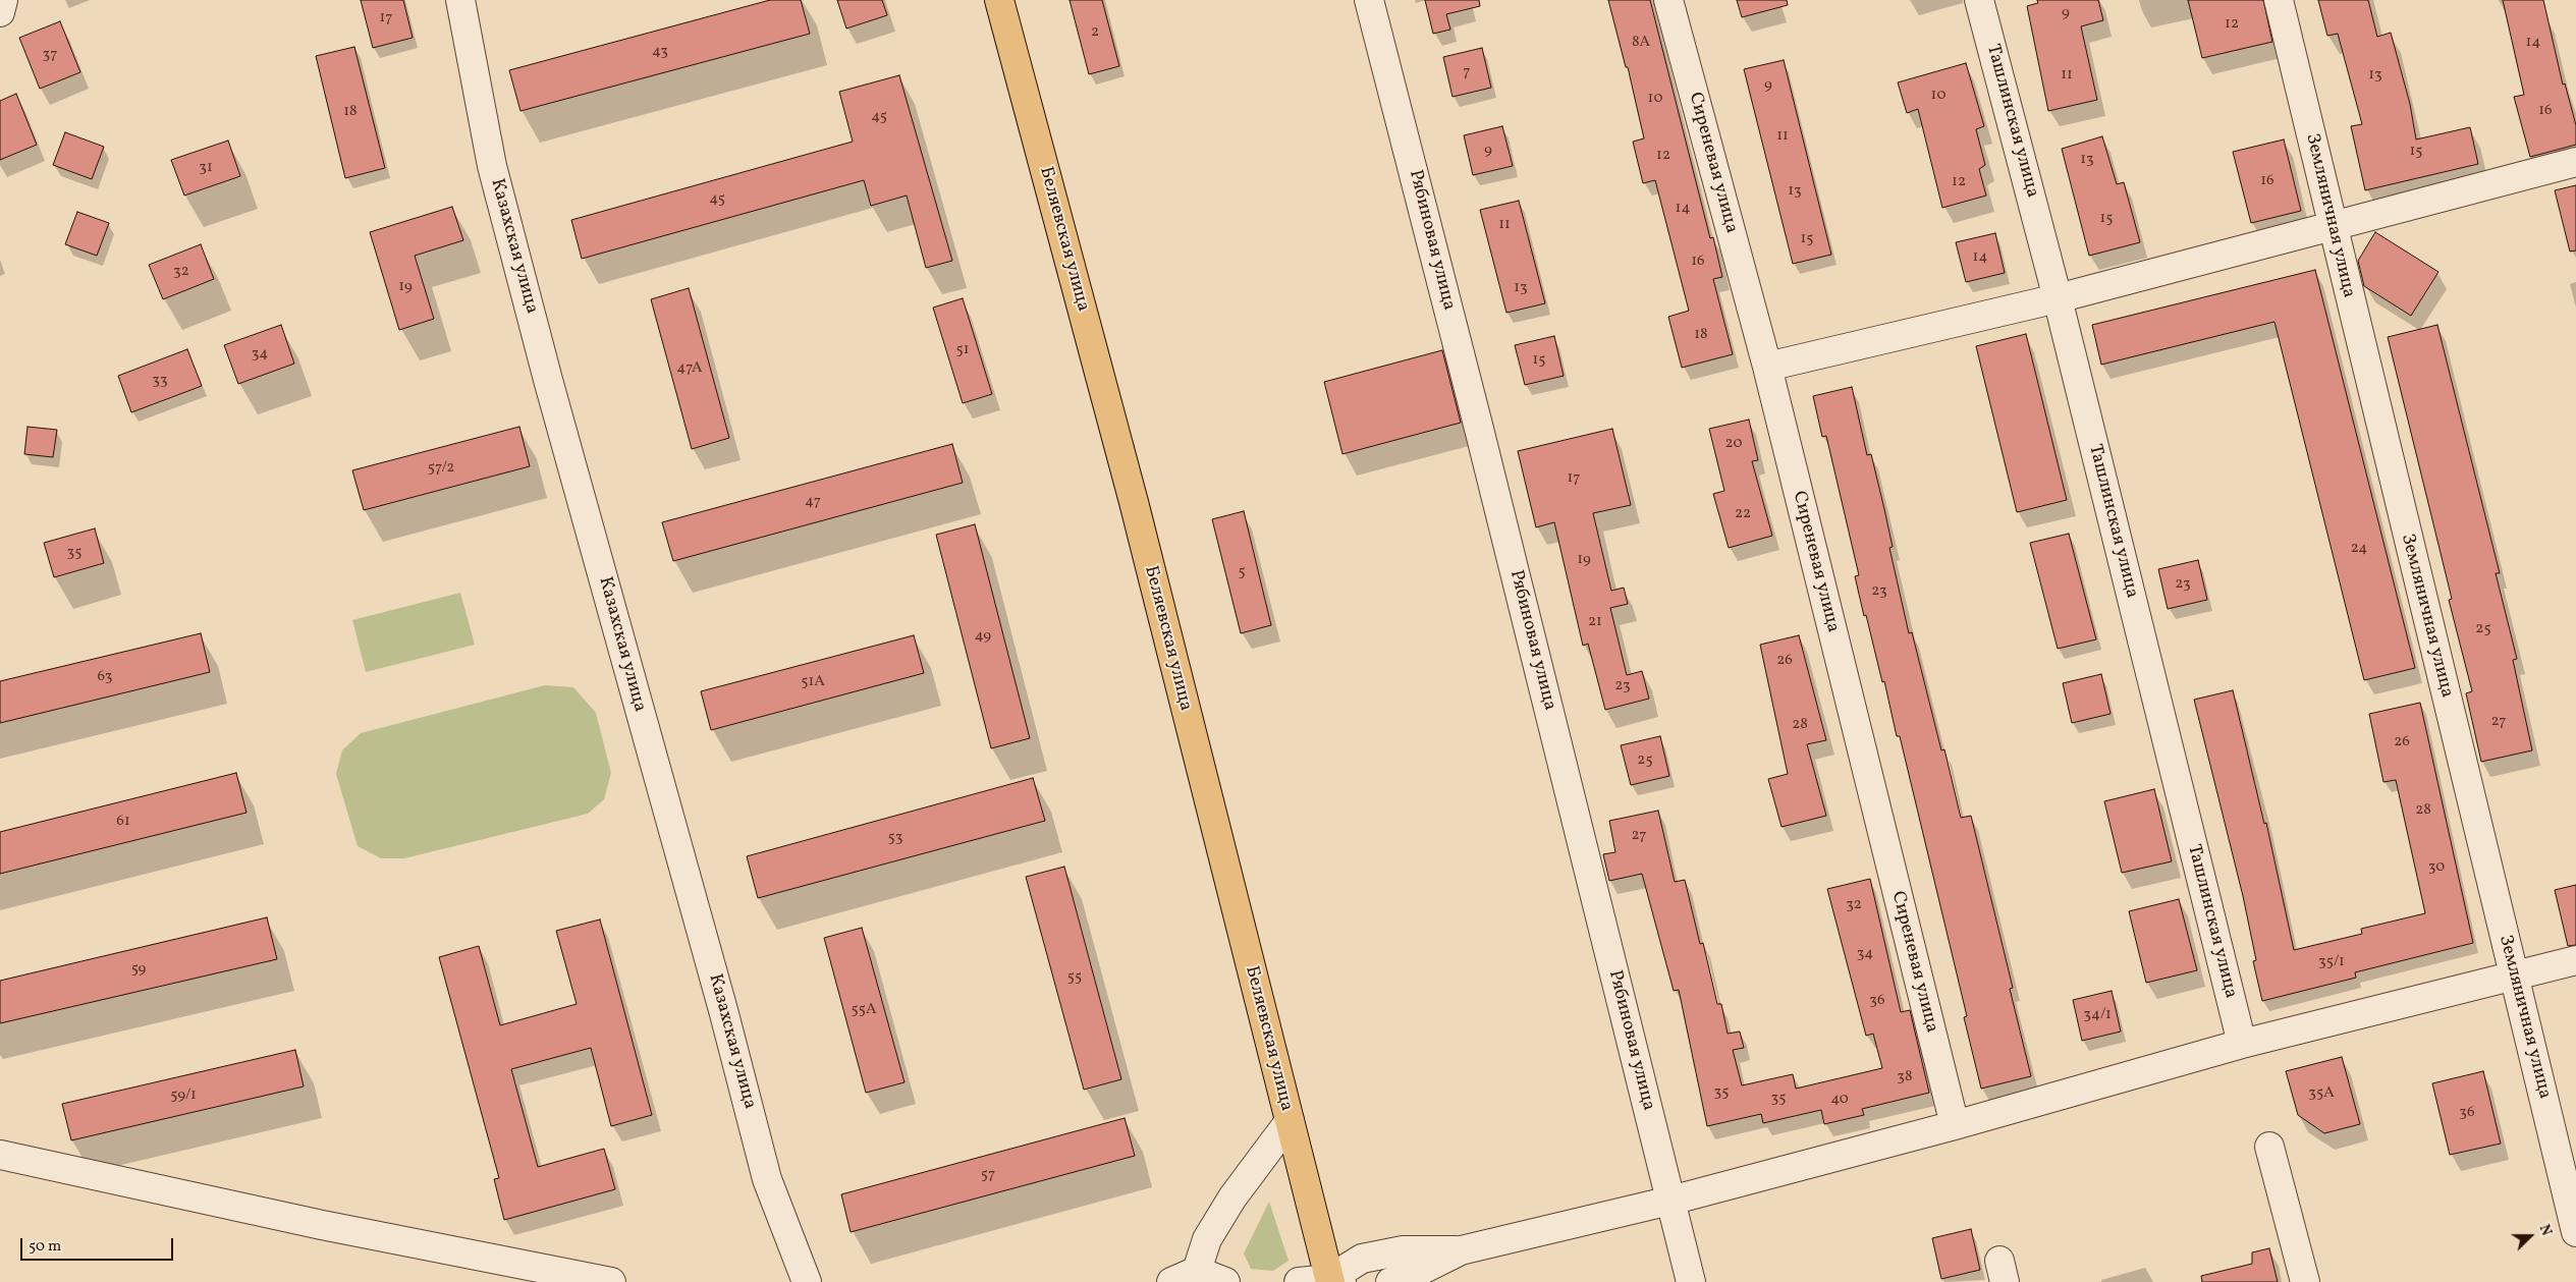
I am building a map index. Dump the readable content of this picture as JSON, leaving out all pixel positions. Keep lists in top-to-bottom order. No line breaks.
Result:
{"streets":{"main road":["Беляевская улица"],"street":["Ташлинская улица","Сиреневая улица","Земляничная улица","Рябиновая улица","Казахская улица"]},"house_numbers":["9","17","12","2","8А","14","43","37","7","11","13","9","10","10","16","18","45","11","9","15","12","13","31","16","12","13","45","14","15","11","15","14","16","32","19","13","18","51","34","15","47А","33","20","57/2","17","47","22","24","35","19","5","23","23","21","25","49","26","63","51А","23","27","28","26","25","28","61","27","53","30","32","34","35/1","59","55","36","55А","34/1","38","35","35А","59/1","35","40","36","57"],"scale_bar":"50 m","north":"right"}
